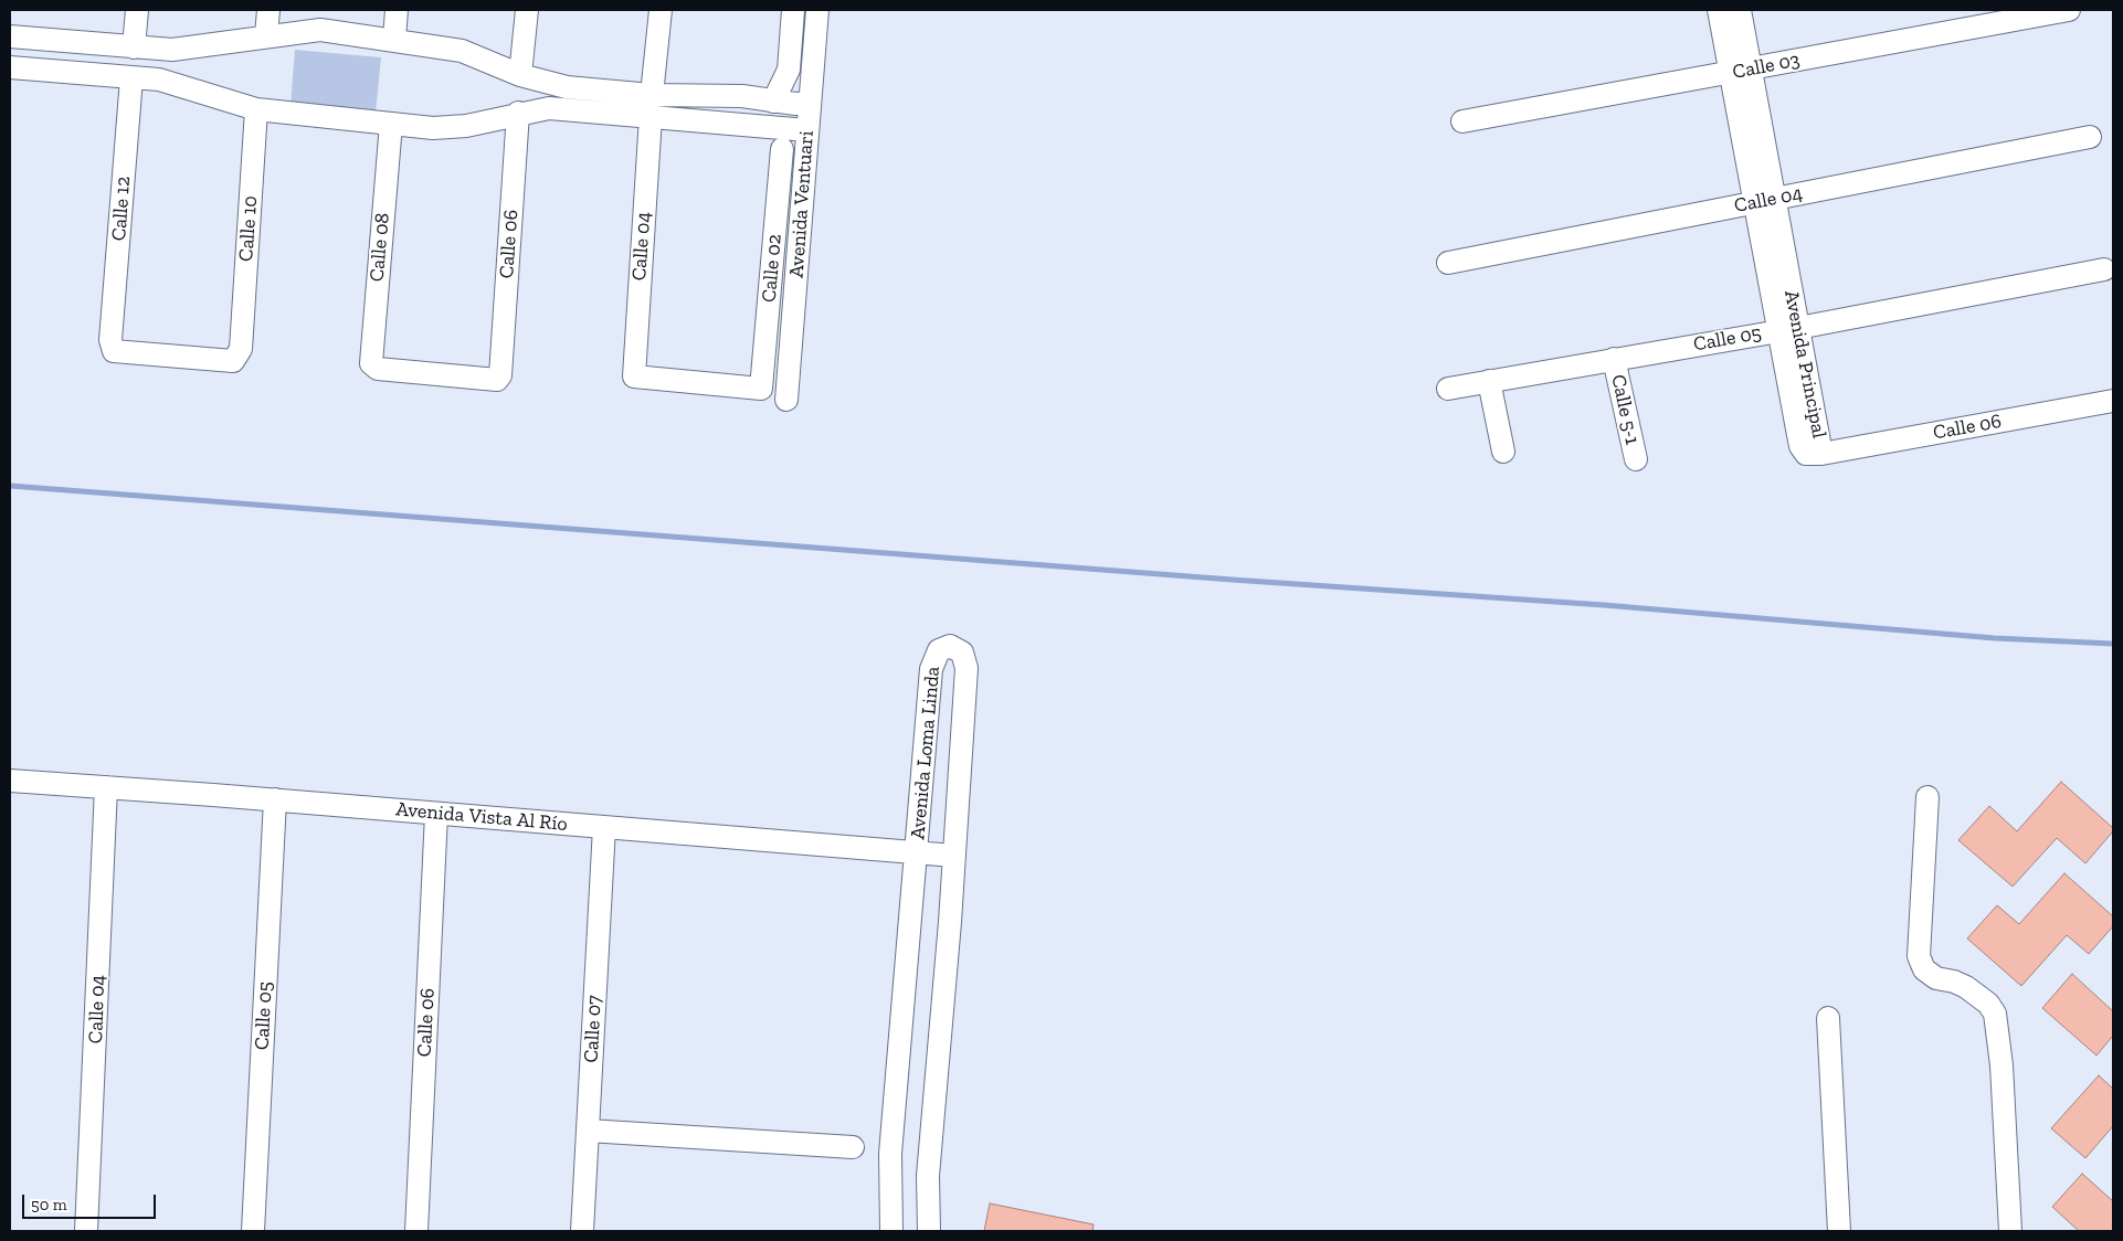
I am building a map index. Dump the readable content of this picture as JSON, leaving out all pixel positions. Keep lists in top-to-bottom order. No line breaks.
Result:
{"streets":{"street":["Calle 03","Calle 04","Avenida Ventuari","Calle 12","Calle 10","Calle 06","Calle 08","Calle 02","Calle 05","Avenida Principal","Calle 5-1","Avenida Loma Linda","Avenida Vista Al Río","Calle 07"]},"crossings":[["Calle 03","Avenida Principal"],["Calle 04","Calle 02"],["Calle 04","Avenida Principal"],["Calle 04","Avenida Vista Al Río"],["Calle 12","Calle 10"],["Calle 06","Calle 08"],["Calle 06","Avenida Principal"],["Calle 06","Avenida Vista Al Río"],["Calle 05","Avenida Principal"],["Calle 05","Calle 5-1"],["Calle 05","Avenida Vista Al Río"],["Avenida Loma Linda","Avenida Vista Al Río"],["Avenida Vista Al Río","Calle 07"]],"scale_bar":"50 m"}
